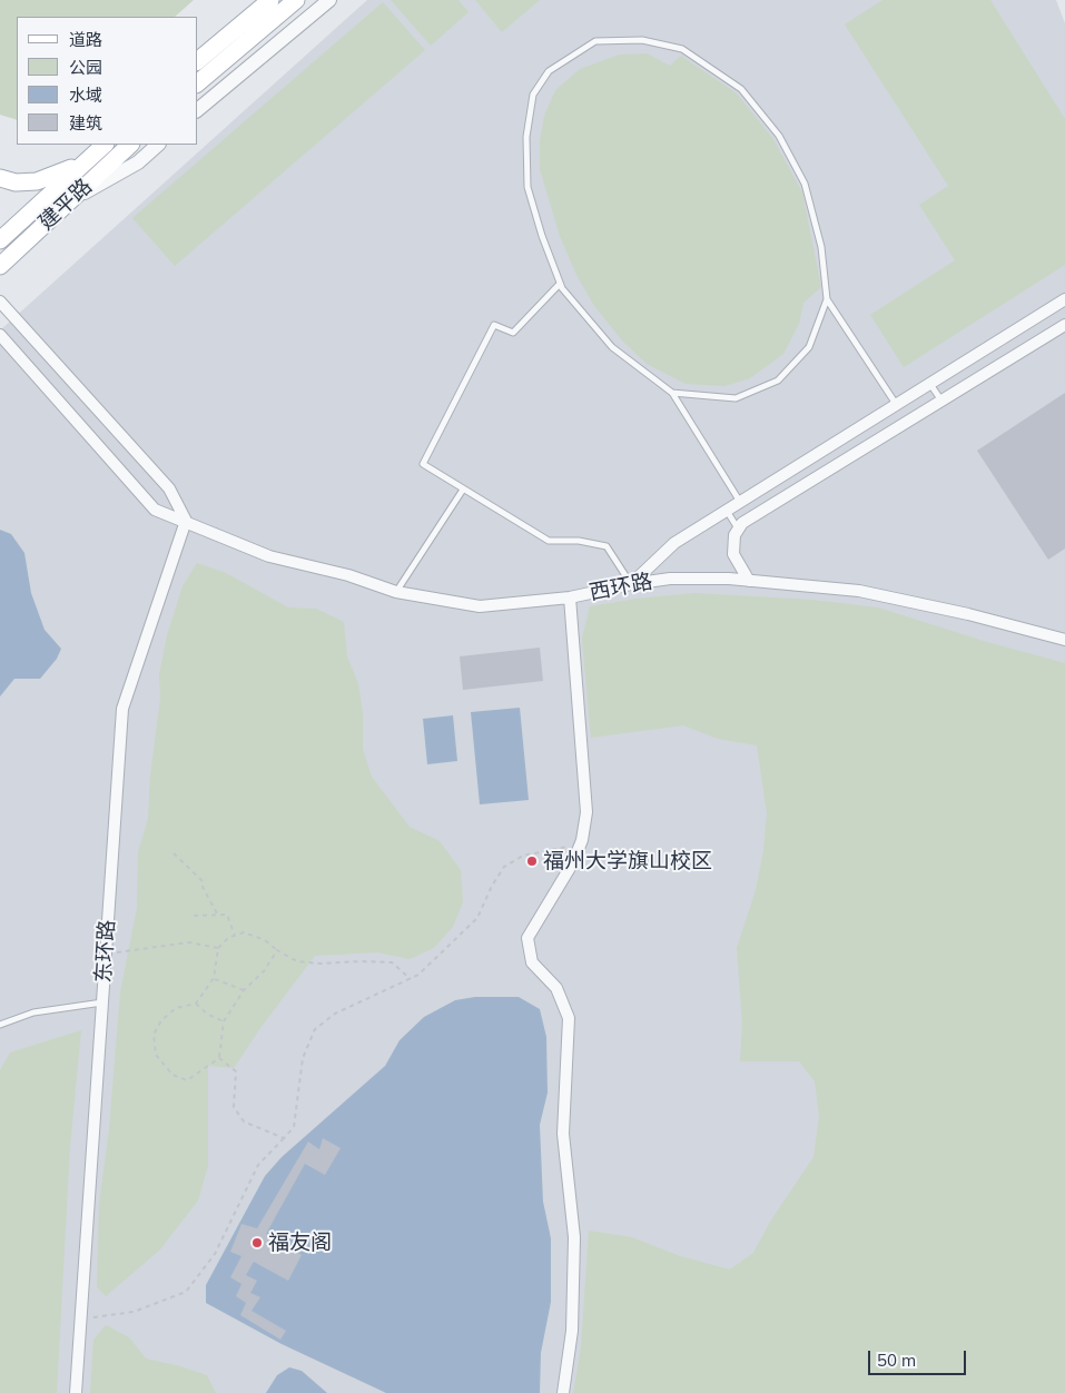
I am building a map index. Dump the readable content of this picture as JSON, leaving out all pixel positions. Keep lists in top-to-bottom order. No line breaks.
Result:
{"streets":{"main road":["建平路"],"street":["西环路","东环路"]},"crossings":[["西环路","东环路"]],"places":["福州大学旗山校区","福友阁"],"legend":["道路","公园","水域","建筑"],"scale_bar":"50 m"}
